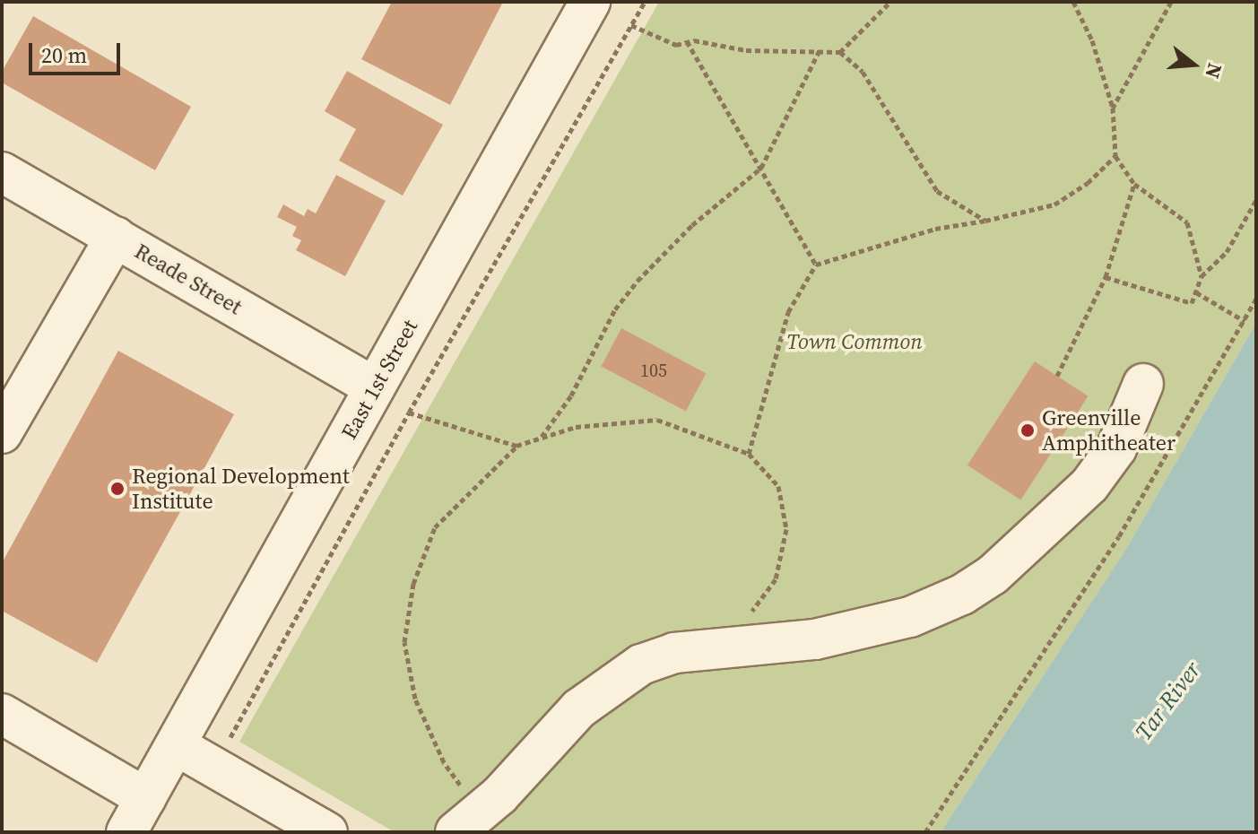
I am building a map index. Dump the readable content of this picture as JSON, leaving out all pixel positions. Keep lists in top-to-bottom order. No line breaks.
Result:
{"streets":{"street":["Reade Street","East 1st Street"]},"crossings":[["Reade Street","East 1st Street"]],"water":["Tar River"],"parks":["Town Common"],"places":["Greenville Amphitheater","Regional Development Institute"],"house_numbers":["105"],"scale_bar":"20 m","north":"right"}
